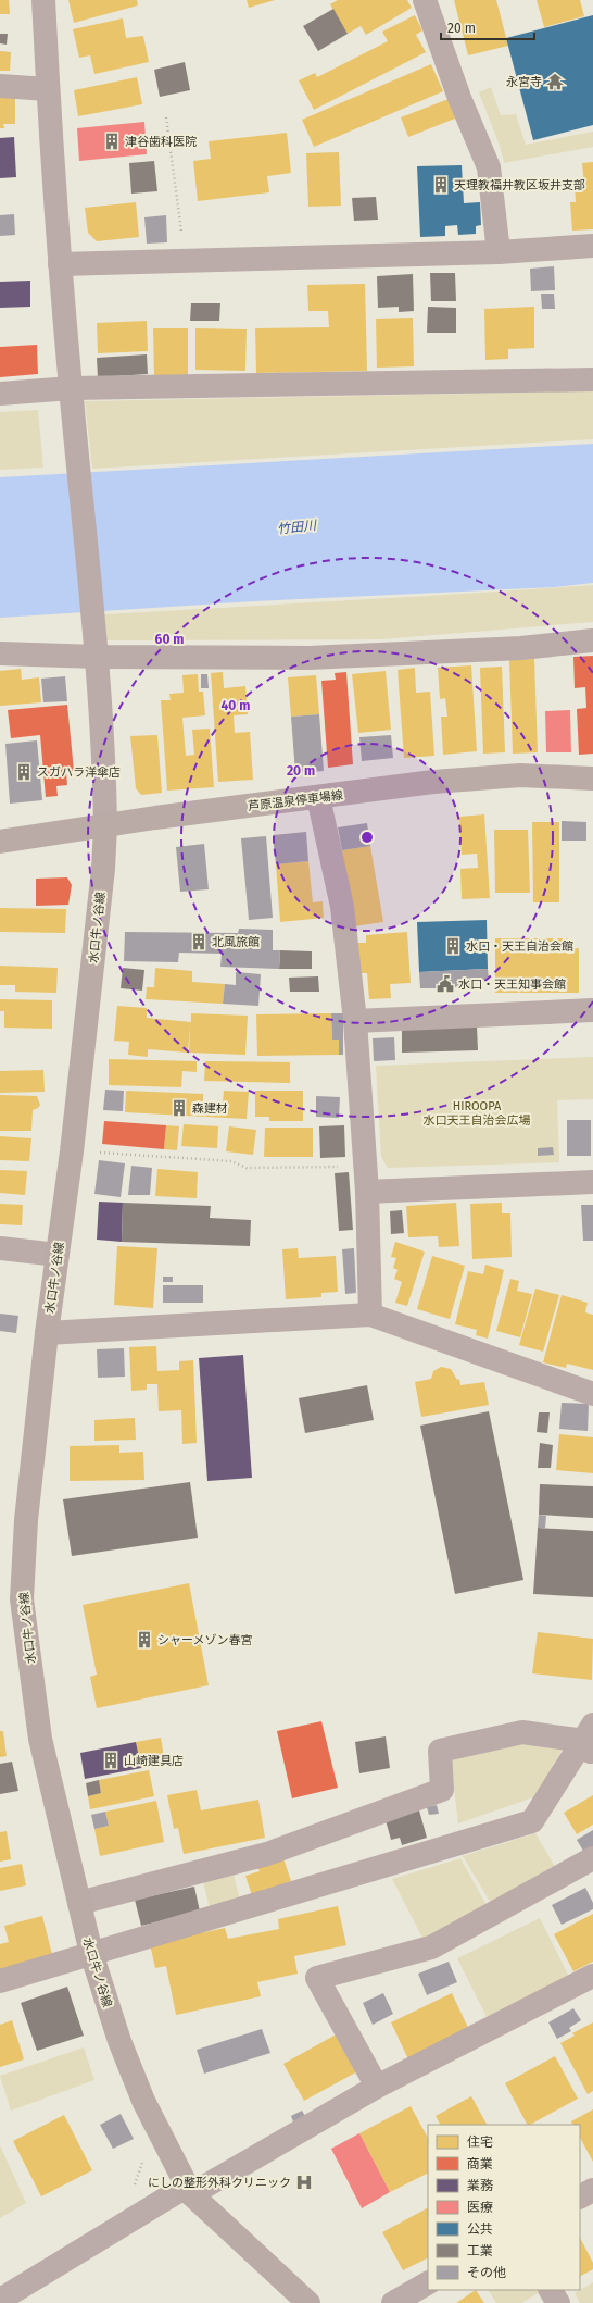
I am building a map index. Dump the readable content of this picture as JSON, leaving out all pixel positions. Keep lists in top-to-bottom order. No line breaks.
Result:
{"streets":{"main road":["芦原温泉停車場線","水口牛ノ谷線"]},"crossings":[["芦原温泉停車場線","水口牛ノ谷線"]],"water":["竹田川"],"parks":["HIROOPA 水口天王自治会広場"],"places":{"temple":["永宮寺"],"building":["津谷歯科医院","天理教福井教区坂井支部","スガハラ洋傘店","北風旅館","水口・天王自治会館","森建材","シャーメゾン春宮","山崎建具店"],"public building":["水口・天王知事会館"],"hospital":["にしの整形外科クリニック"]},"legend":["住宅","商業","業務","医療","公共","工業","その他"],"scale_bar":"20 m","rings":["60 m","40 m","20 m"]}
